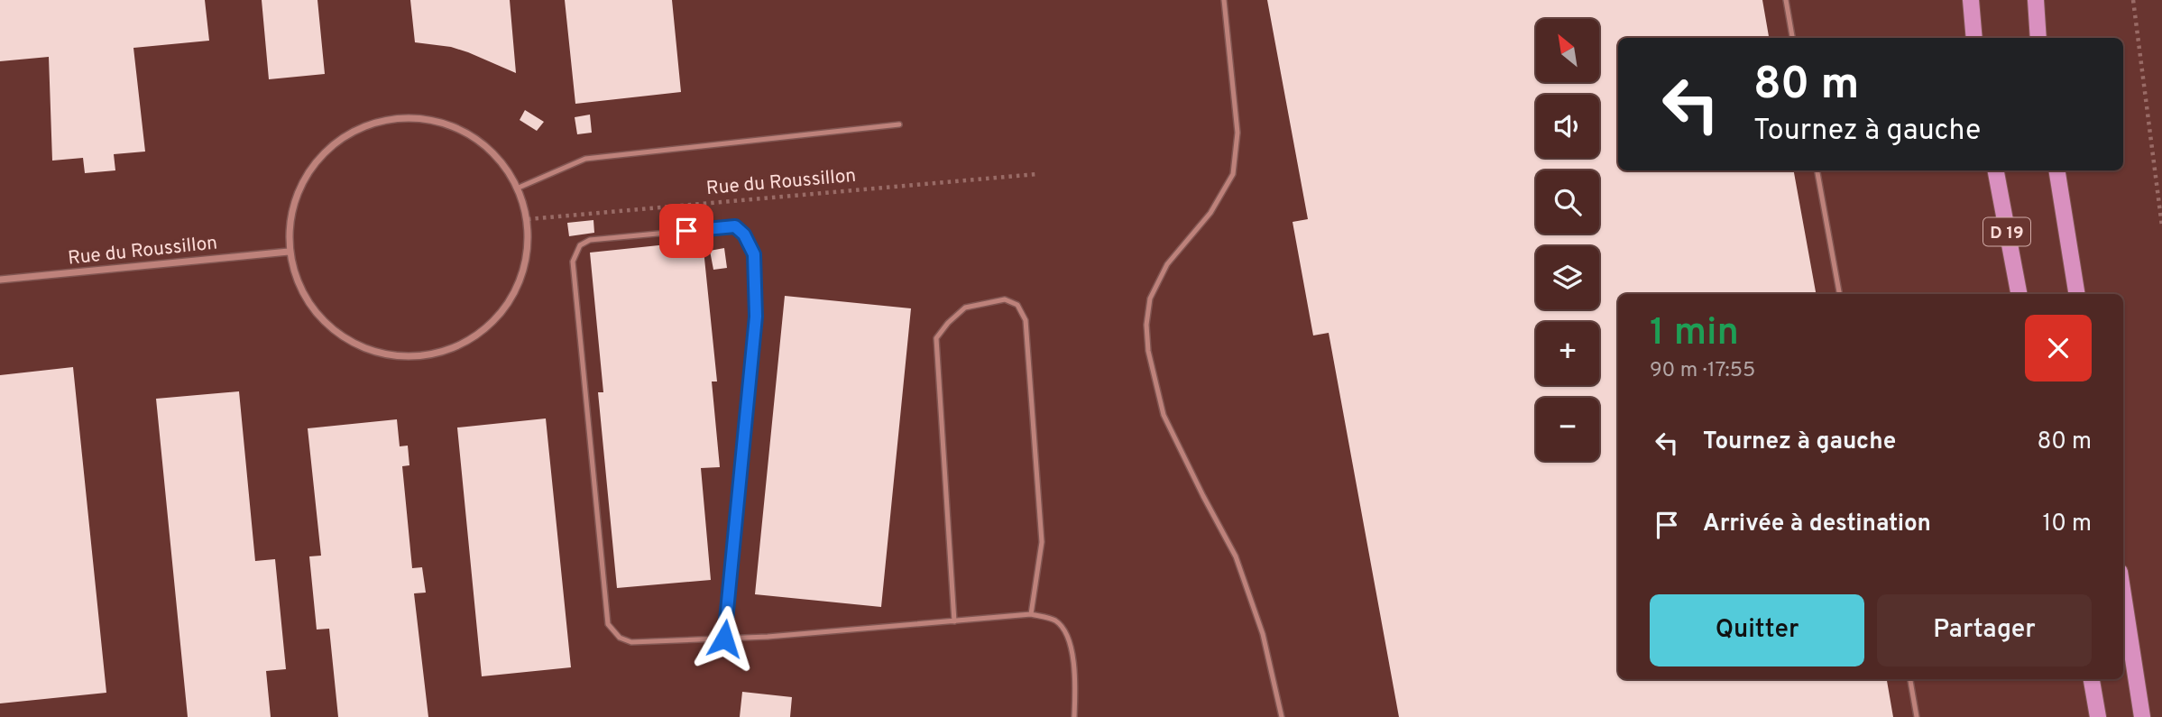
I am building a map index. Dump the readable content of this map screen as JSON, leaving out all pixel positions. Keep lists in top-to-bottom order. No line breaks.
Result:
{"streets":{"main road":["D 19"],"street":["Rue du Roussillon"]},"north":"top left","page":{"map_buttons":["+","−"],"turn":["80 m","Tournez à gauche"],"heading":["1 min","90 m · 17:55"],"list":[{"name":"Tournez à gauche","value":"80 m"},{"name":"Arrivée à destination","value":"10 m"}],"buttons":["Quitter","Partager"]}}
